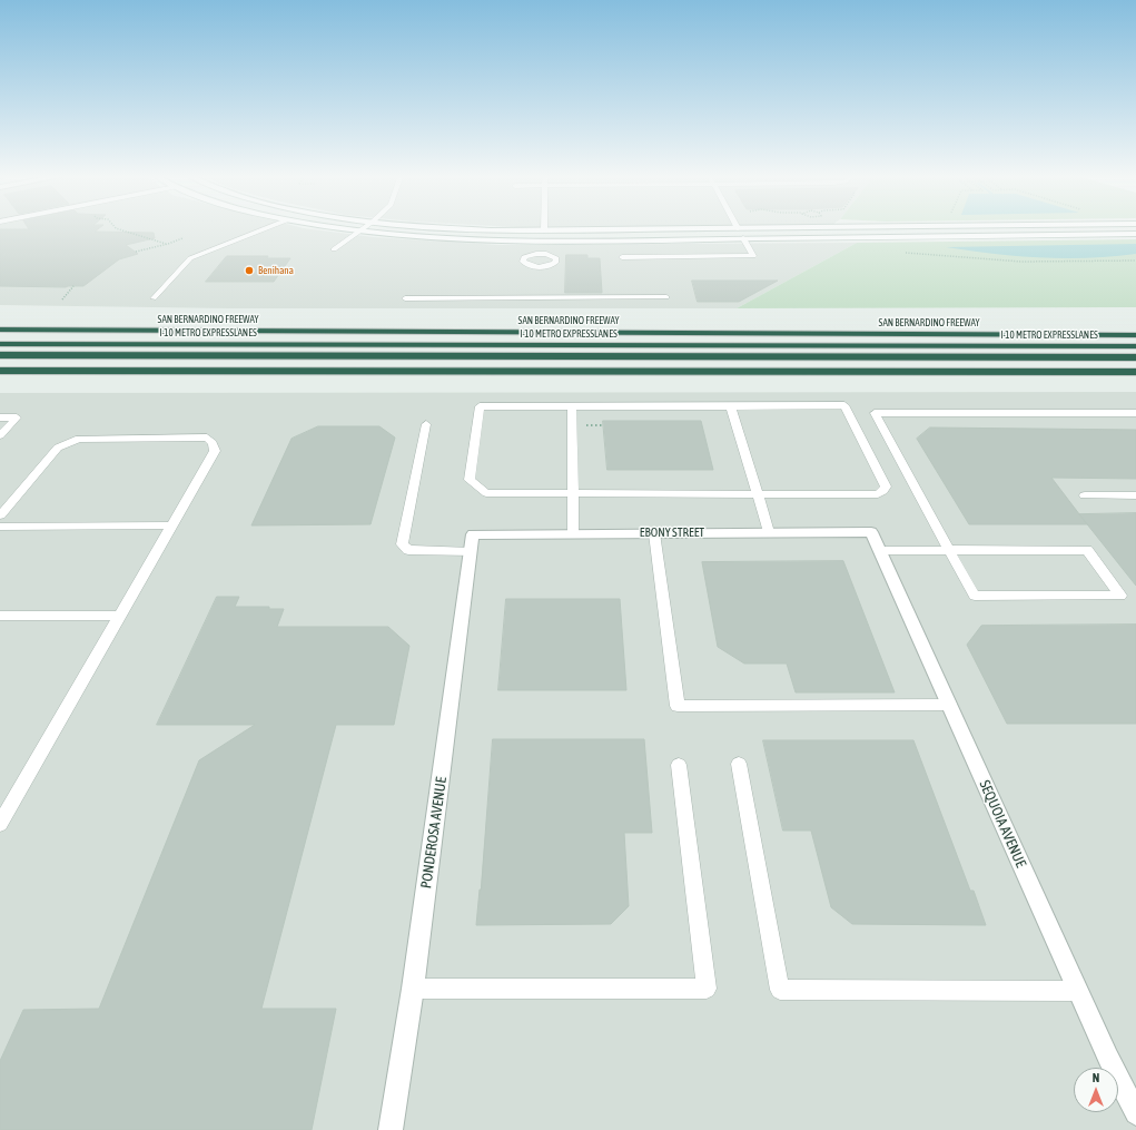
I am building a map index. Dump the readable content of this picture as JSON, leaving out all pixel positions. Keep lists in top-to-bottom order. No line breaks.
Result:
{"streets":{"highway":["SAN BERNARDINO FREEWAY","I-10 METRO EXPRESSLANES"],"main road":["EBONY STREET","SEQUOIA AVENUE","PONDEROSA AVENUE"]},"crossings":[["EBONY STREET","SEQUOIA AVENUE"],["EBONY STREET","PONDEROSA AVENUE"]],"places":["Benihana"],"north":"top"}
